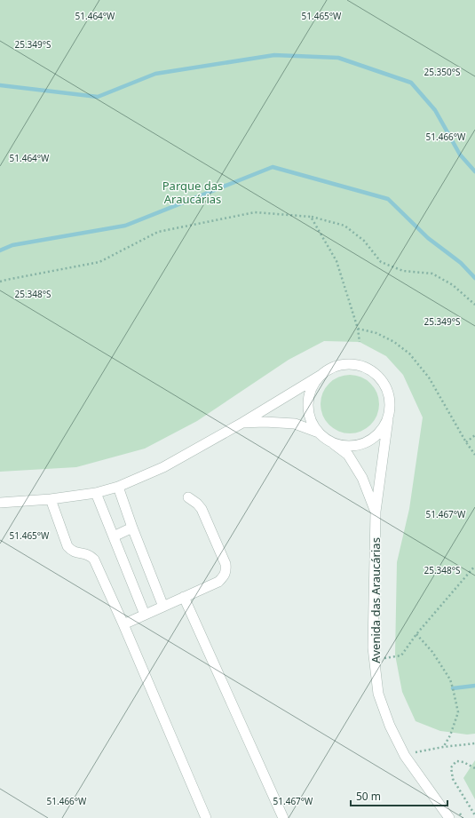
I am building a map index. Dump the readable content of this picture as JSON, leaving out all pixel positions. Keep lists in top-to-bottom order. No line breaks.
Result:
{"streets":{"street":["Avenida das Araucárias"]},"parks":["Parque das Araucárias"],"scale_bar":"50 m","coordinates":["51.465°W","51.464°W","25.349°S","25.350°S","51.466°W","25.348°S","51.467°W"]}
